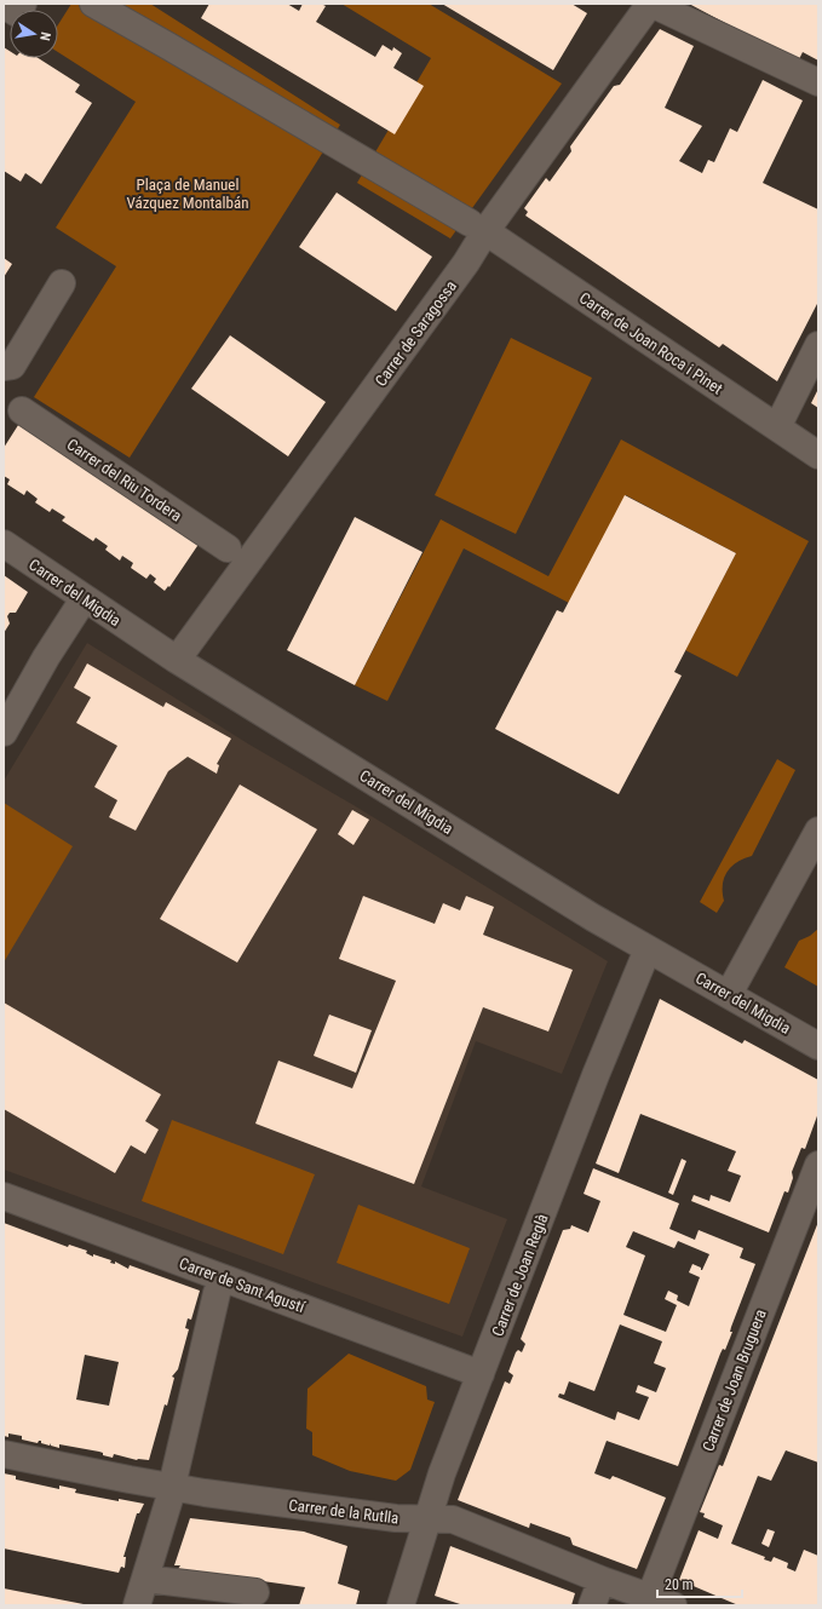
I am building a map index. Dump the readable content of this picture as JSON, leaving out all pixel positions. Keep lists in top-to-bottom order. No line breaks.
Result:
{"streets":{"street":["Carrer de Saragossa","Carrer de Joan Roca i Pinet","Carrer del Riu Tordera","Carrer del Migdia","Carrer de Joan Reglà","Carrer de Sant Agustí","Carrer de Joan Bruguera","Carrer de la Rutlla"]},"crossings":[["Carrer de Saragossa","Carrer de Joan Roca i Pinet"],["Carrer de Saragossa","Carrer del Migdia"],["Carrer del Migdia","Carrer de Joan Reglà"],["Carrer de Joan Reglà","Carrer de Sant Agustí"],["Carrer de Joan Reglà","Carrer de la Rutlla"],["Carrer de Joan Bruguera","Carrer de la Rutlla"]],"parks":["Plaça de Manuel Vázquez Montalbán"],"scale_bar":"20 m","north":"right"}
